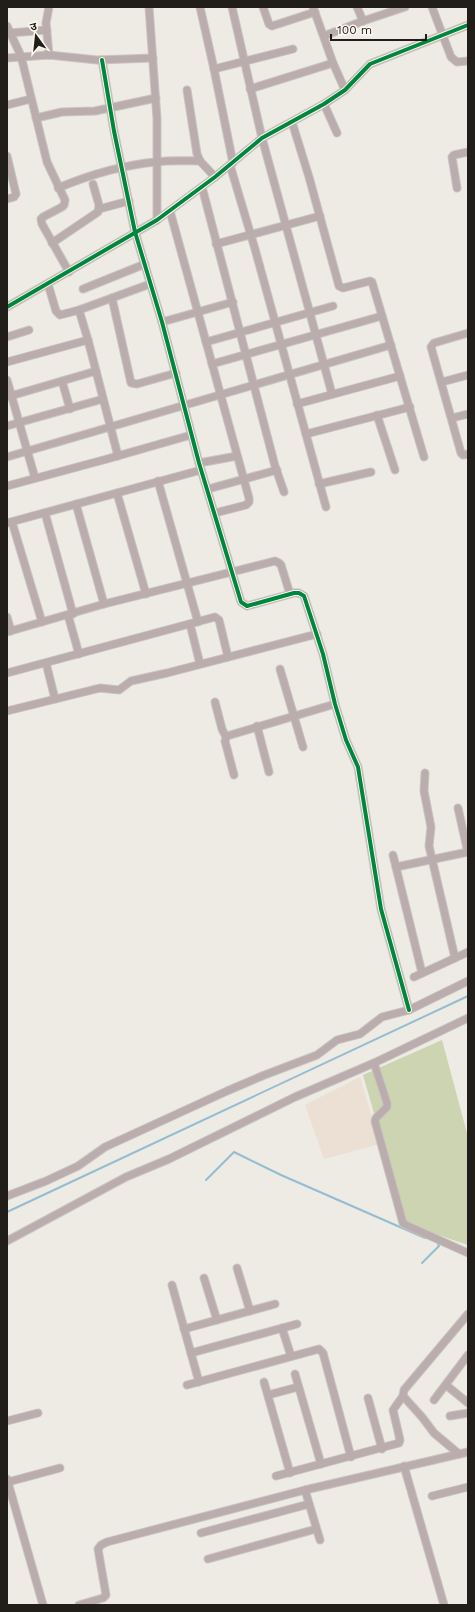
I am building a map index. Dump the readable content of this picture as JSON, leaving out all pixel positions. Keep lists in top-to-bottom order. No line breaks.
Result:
{"scale_bar":"100 m","north":"top"}
